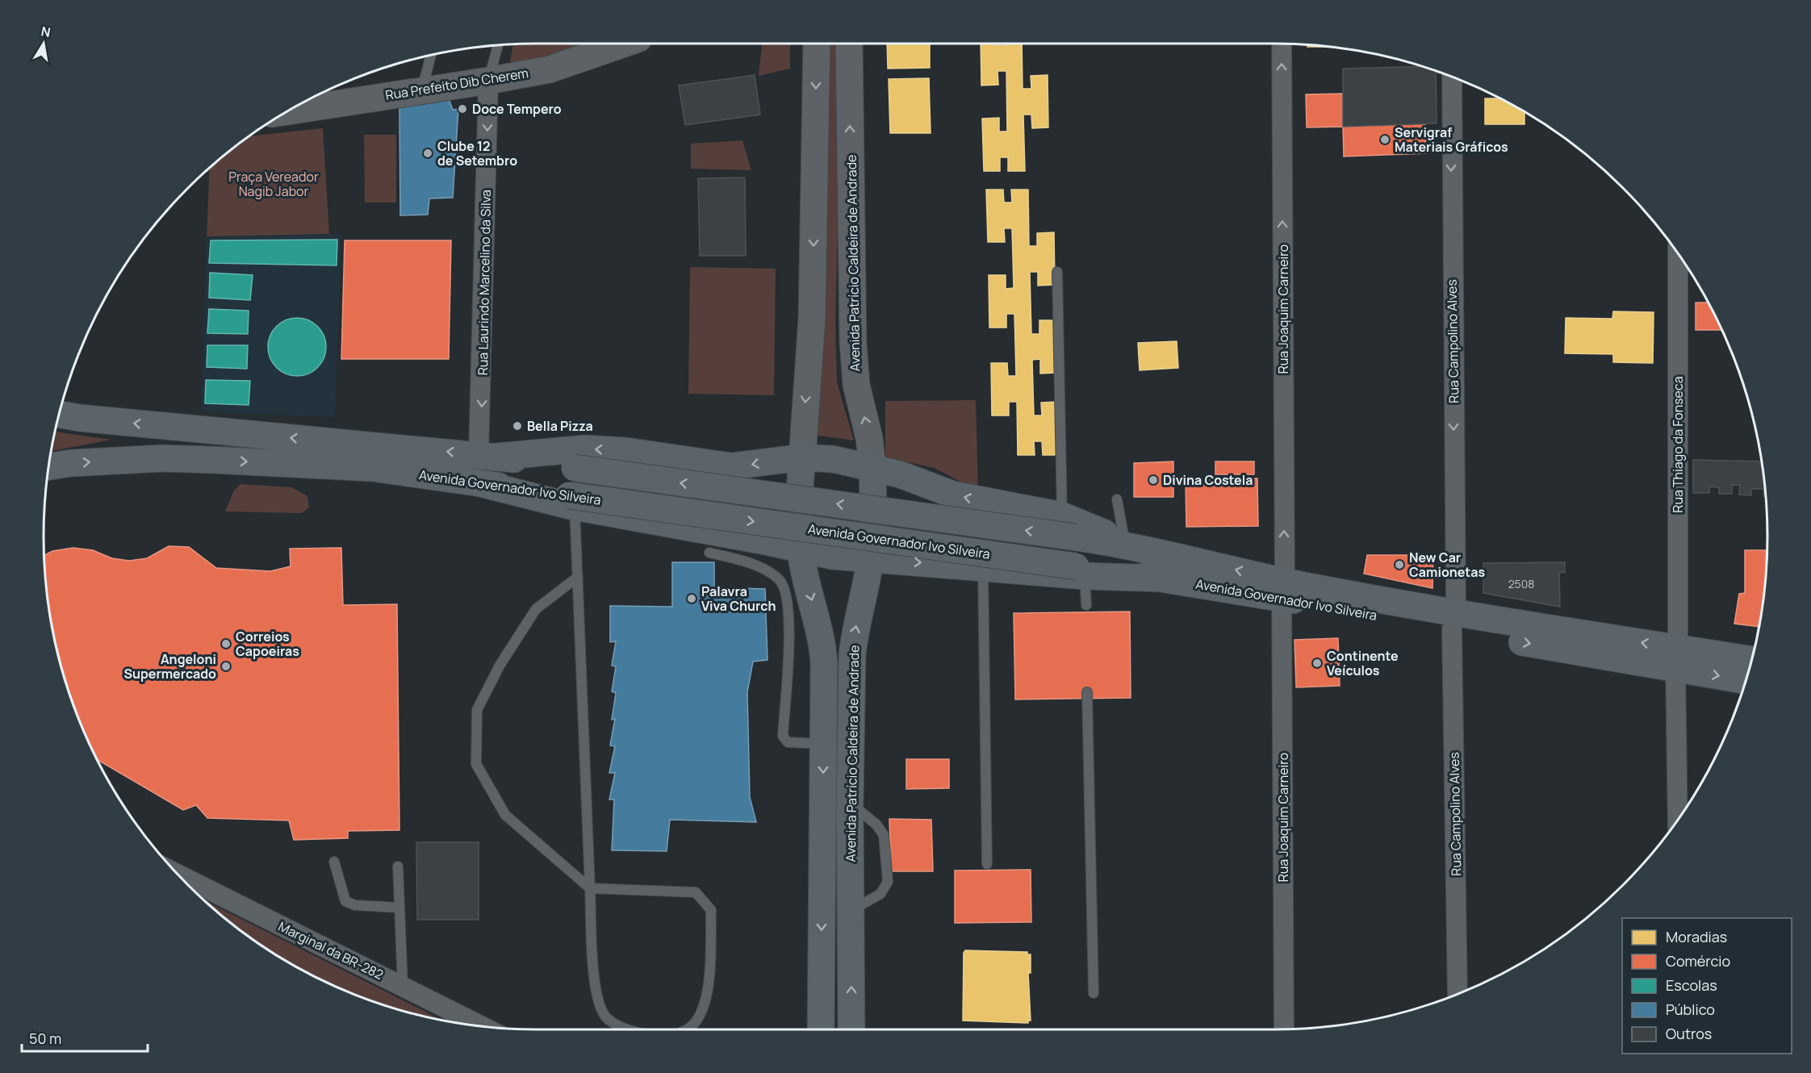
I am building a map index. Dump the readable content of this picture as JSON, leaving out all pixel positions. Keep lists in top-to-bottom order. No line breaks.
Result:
{"streets":{"main road":["Rua Prefeito Dib Cherem","Avenida Patrício Caldeira de Andrade","Avenida Governador Ivo Silveira"],"street":["Rua Laurindo Marcelino da Silva","Rua Joaquim Carneiro","Rua Campolino Alves","Rua Thiago da Fonseca","Marginal da BR-282"]},"crossings":[["Rua Prefeito Dib Cherem","Rua Laurindo Marcelino da Silva"],["Rua Laurindo Marcelino da Silva","Avenida Governador Ivo Silveira"],["Rua Joaquim Carneiro","Avenida Governador Ivo Silveira"],["Rua Campolino Alves","Avenida Governador Ivo Silveira"],["Rua Thiago da Fonseca","Avenida Governador Ivo Silveira"]],"one_way":["Rua Laurindo Marcelino da Silva","Rua Joaquim Carneiro","Rua Campolino Alves"],"parks":["Praça Vereador Nagib Jabor"],"places":["Doce Tempero","Servigraf Materiais Gráficos","Clube 12 de Setembro","Bella Pizza","Divina Costela","New Car Camionetas","Palavra Viva Church","Correios Capoeiras","Continente Veículos","Angeloni Supermercado"],"house_numbers":["2508"],"legend":["Moradias","Comércio","Escolas","Público","Outros"],"scale_bar":"50 m","north":"top"}
